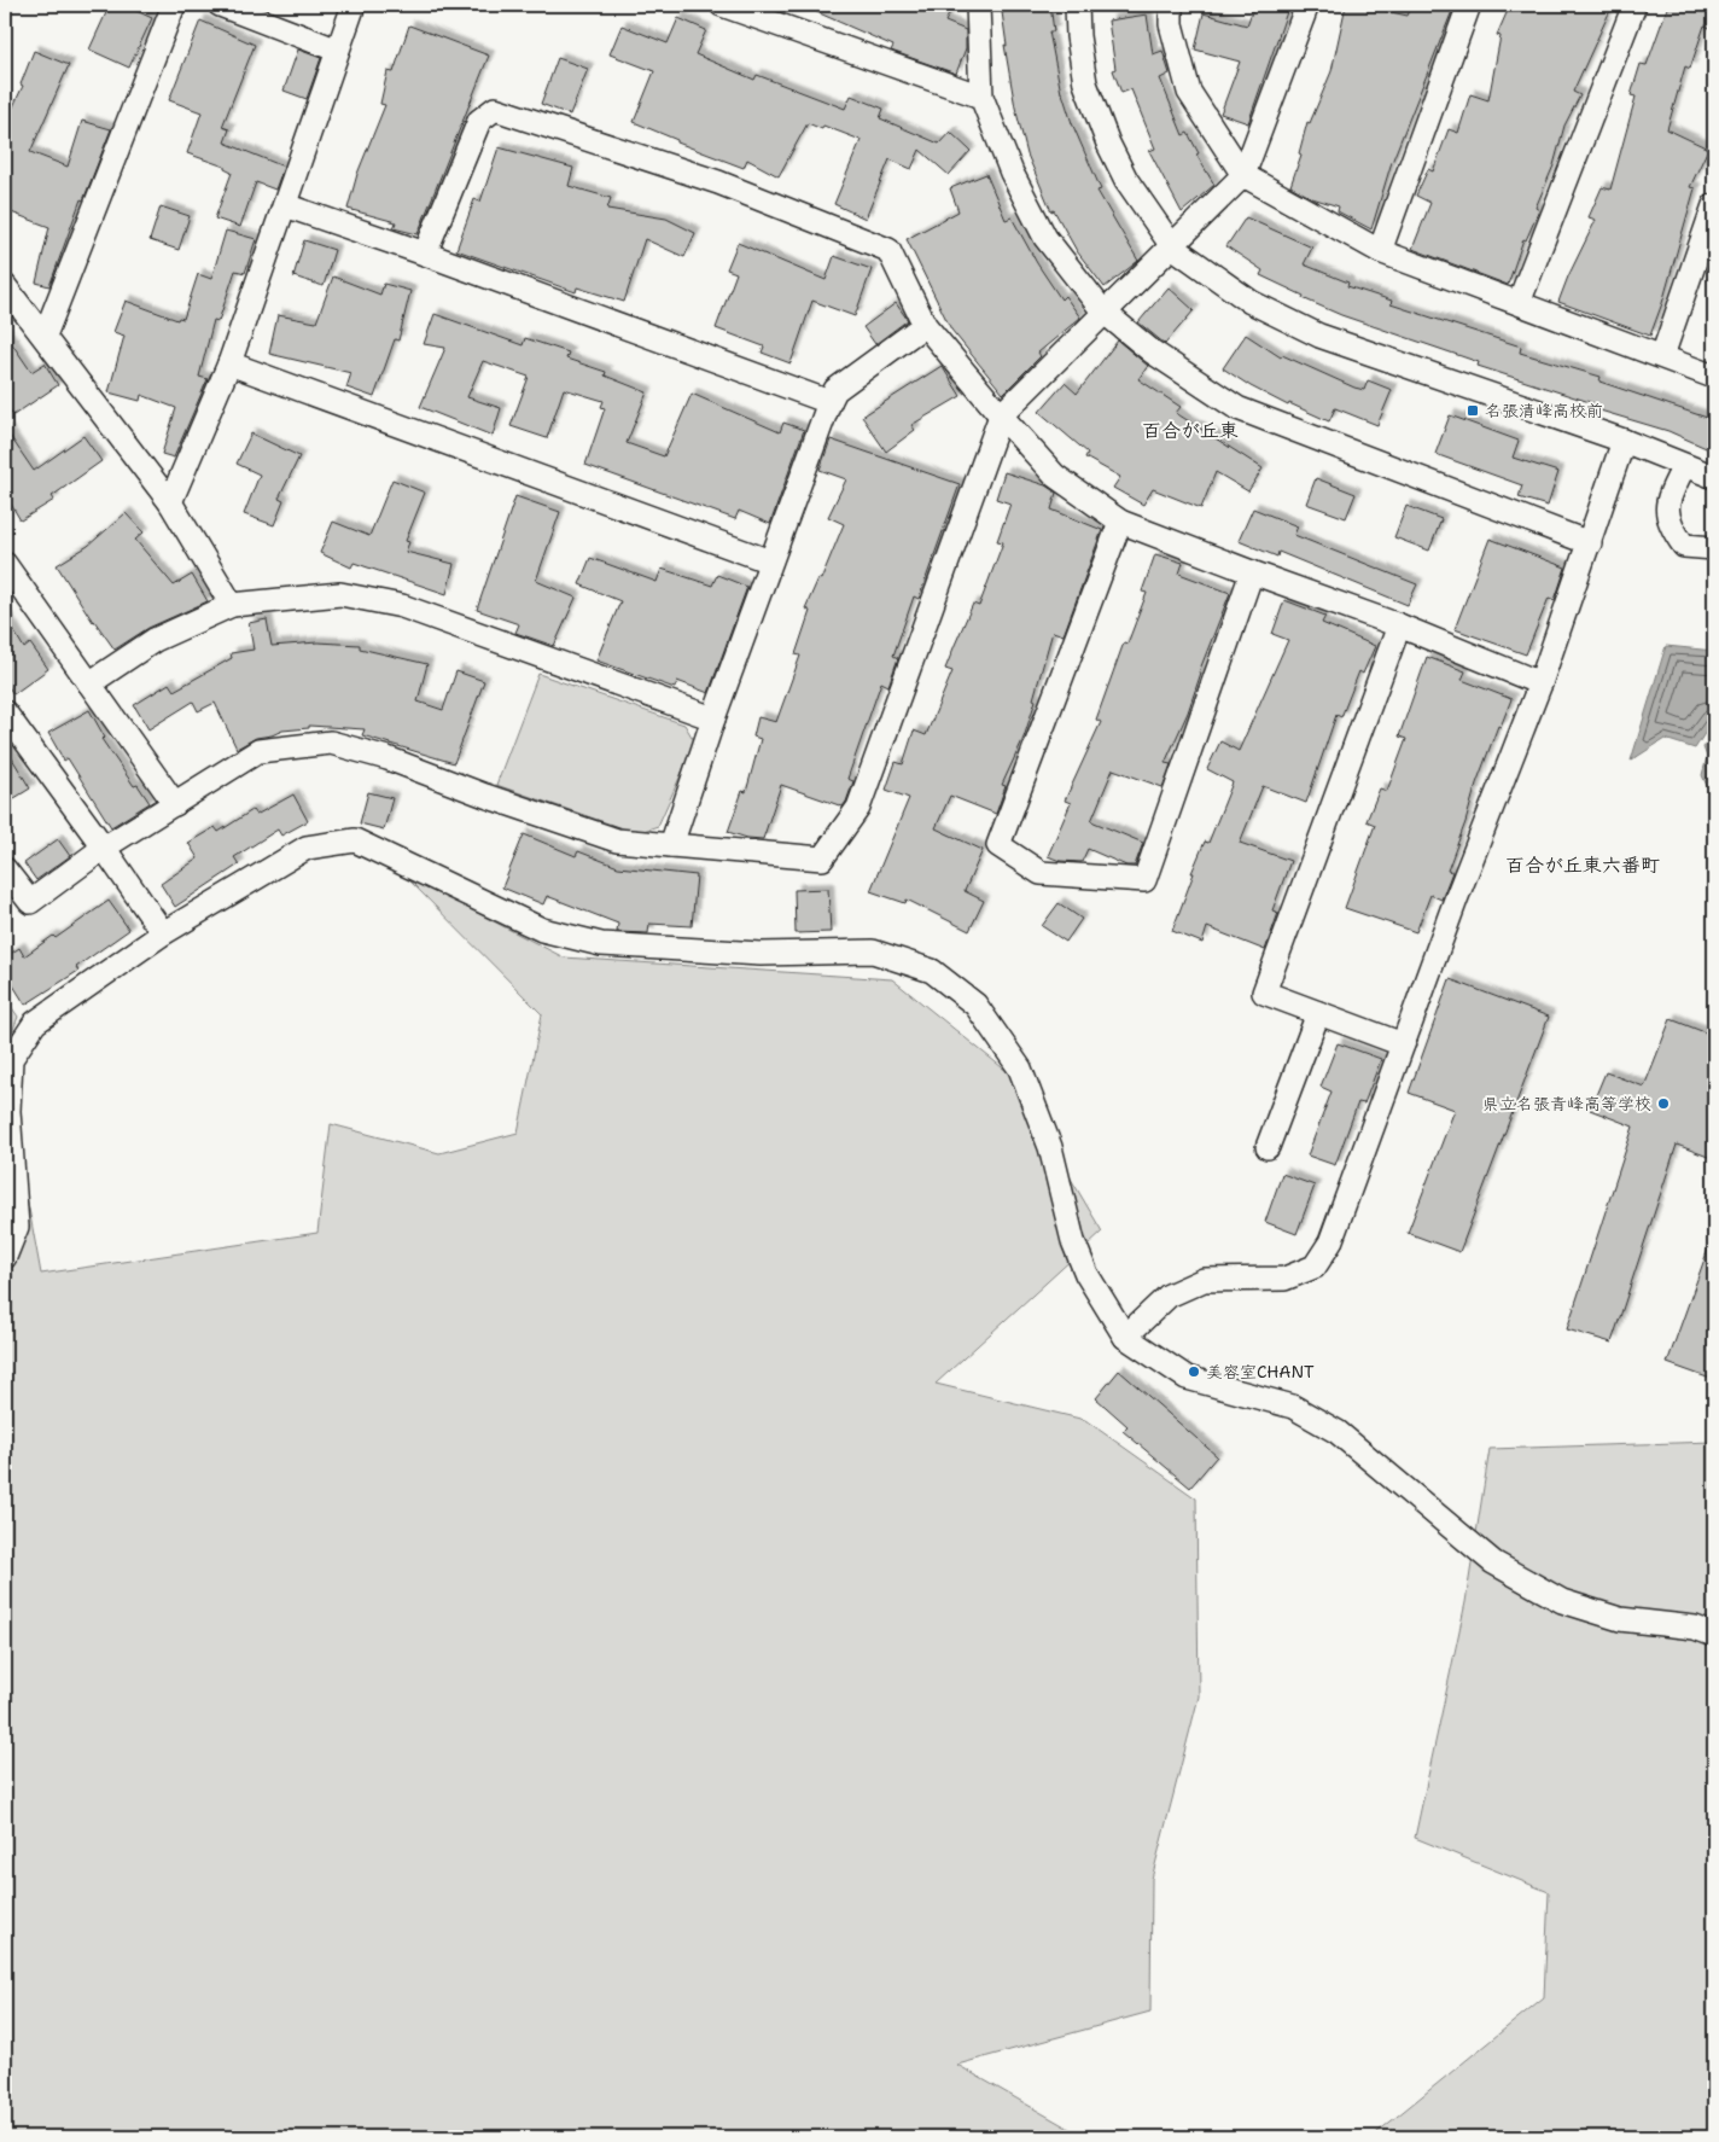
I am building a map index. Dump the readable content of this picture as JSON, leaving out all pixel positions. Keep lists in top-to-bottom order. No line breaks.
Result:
{"districts":["百合が丘東","百合が丘東六番町"],"places":{"transit":["名張清峰高校前"],"other":["県立名張青峰高等学校","美容室CHANT"]}}
